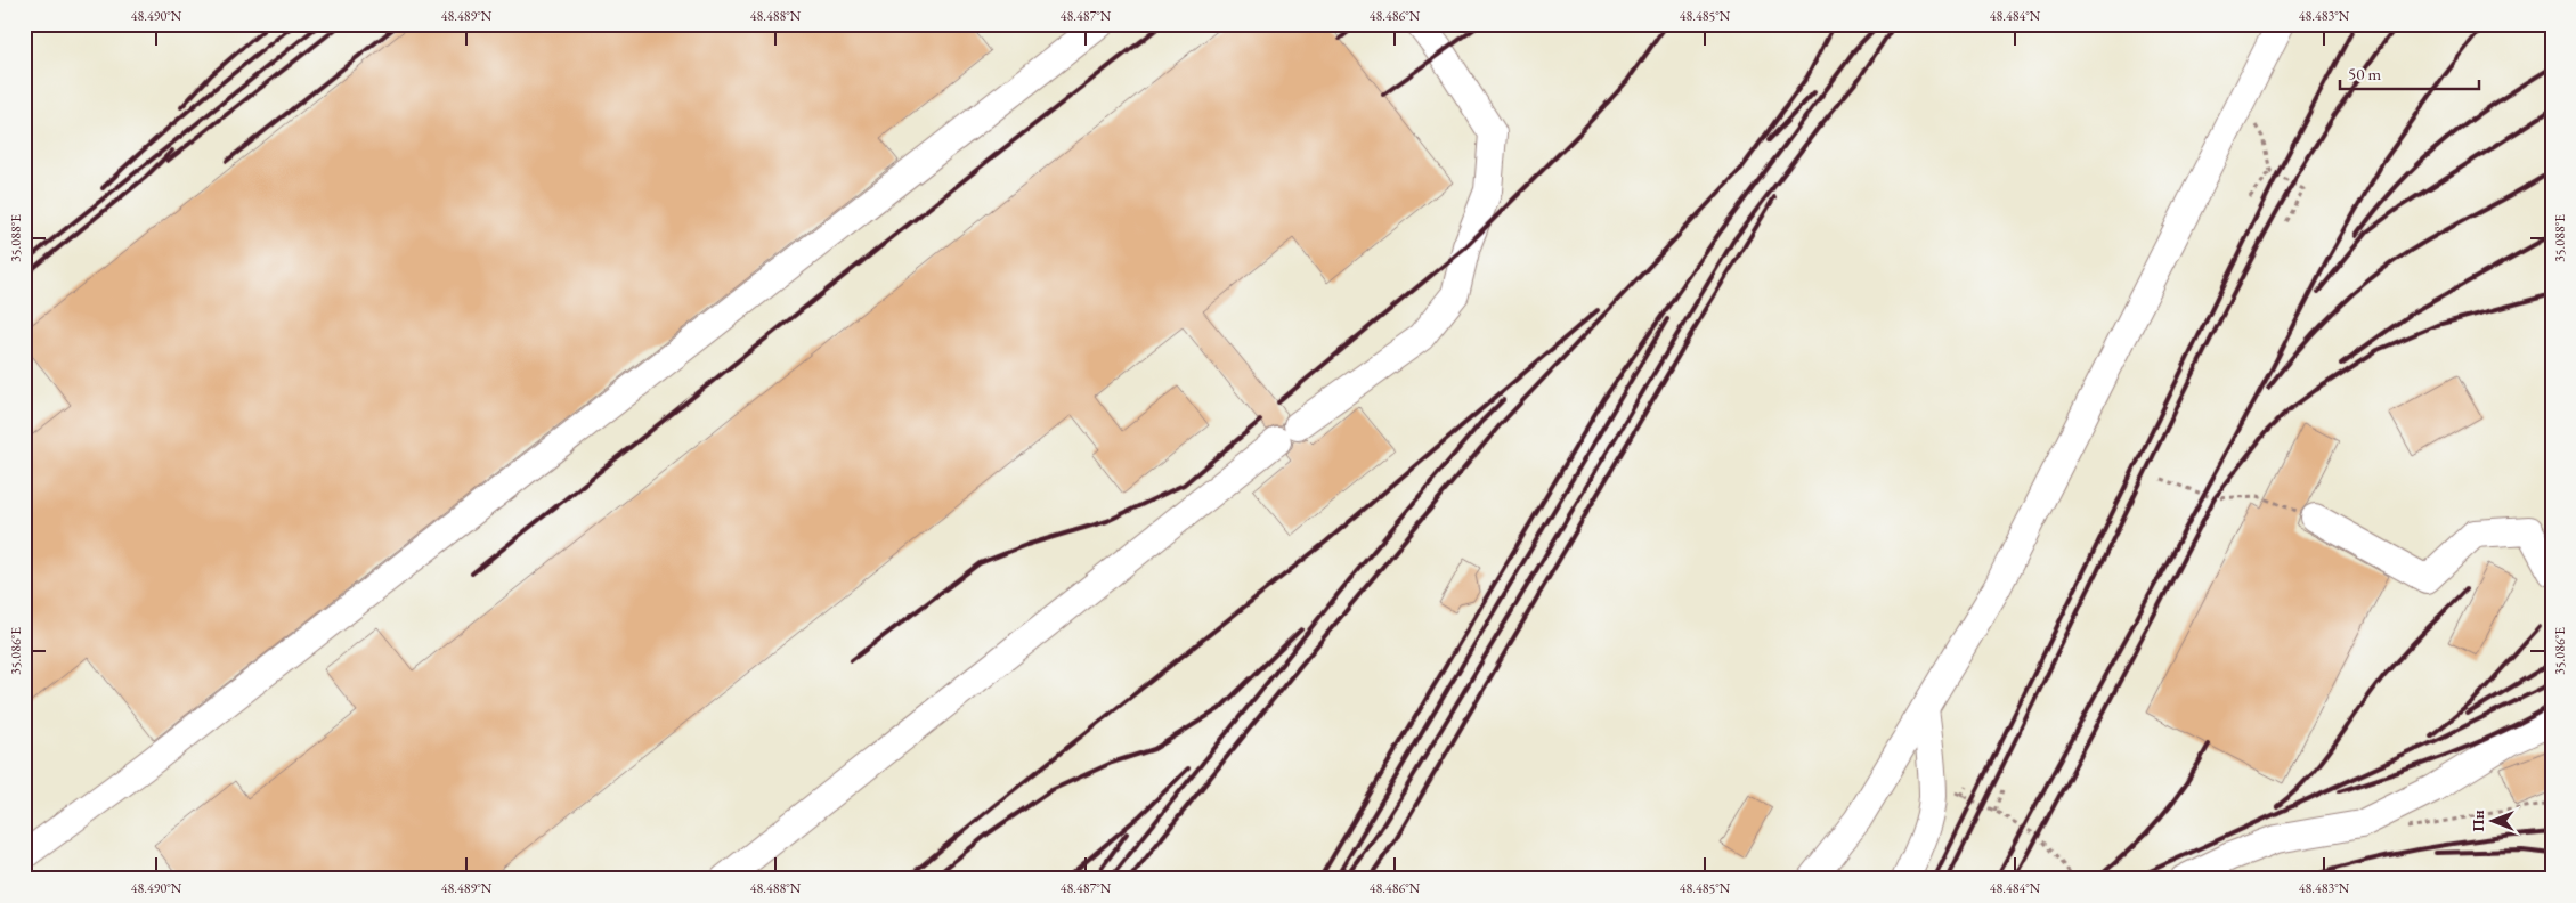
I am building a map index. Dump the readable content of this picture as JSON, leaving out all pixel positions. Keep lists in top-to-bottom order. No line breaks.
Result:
{"scale_bar":"50 m","north":"left","coordinates":["48.490°N","48.489°N","48.488°N","48.487°N","48.486°N","48.485°N","48.484°N","48.483°N","35.088°E","35.086°E"]}
